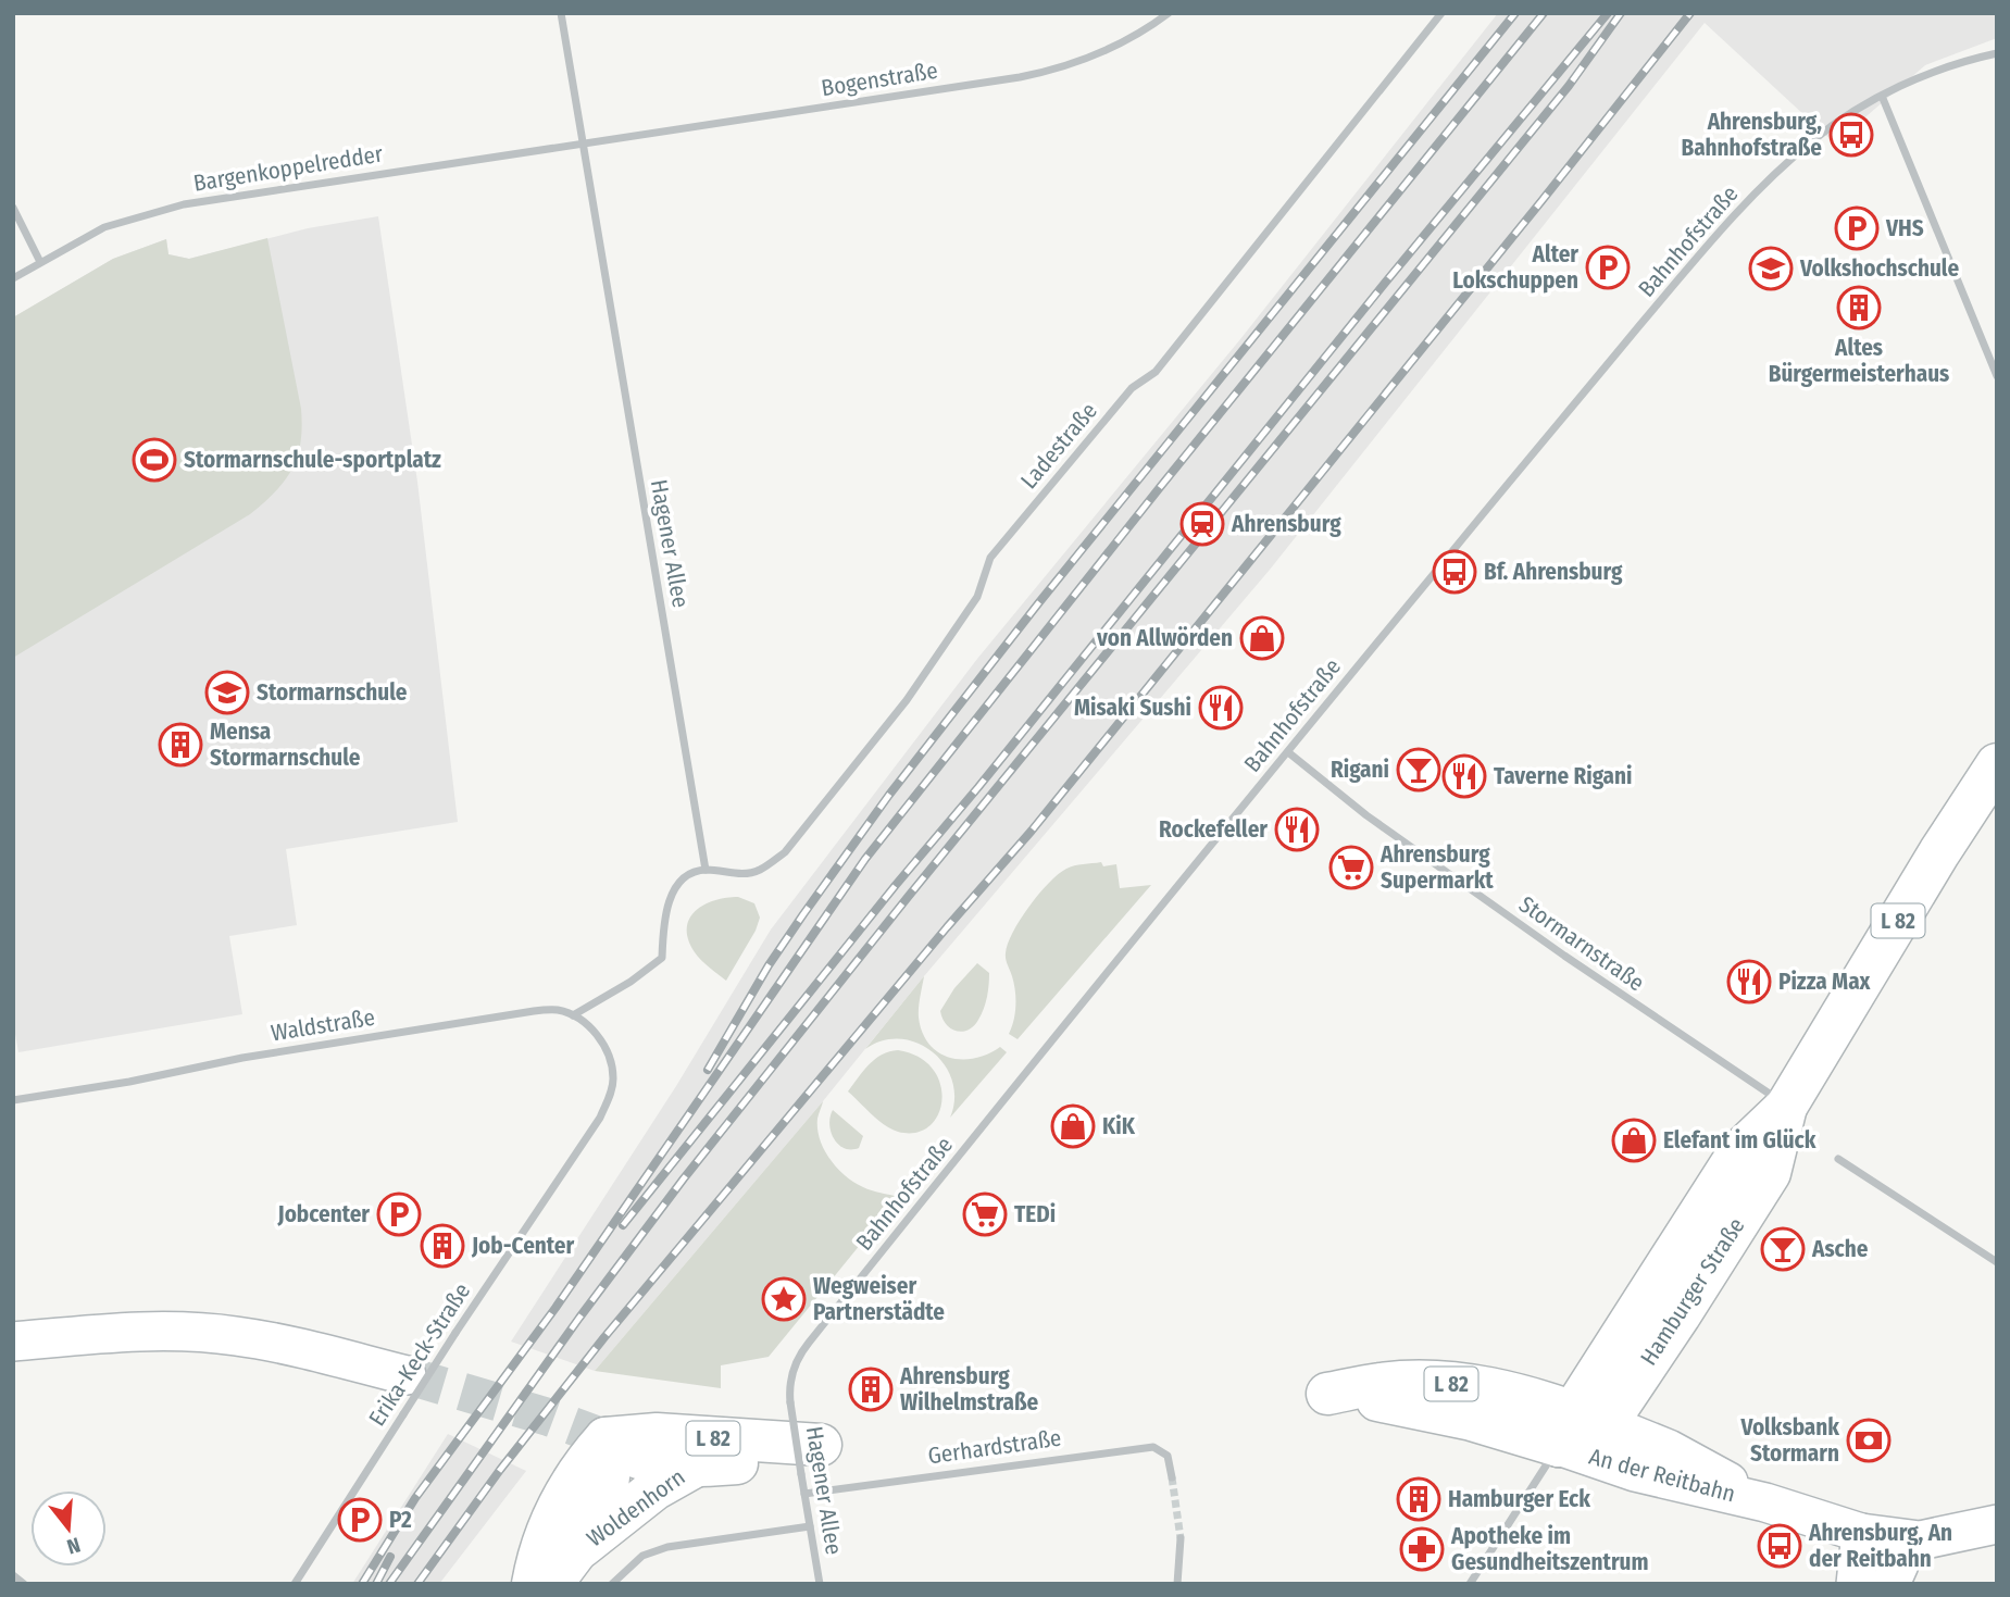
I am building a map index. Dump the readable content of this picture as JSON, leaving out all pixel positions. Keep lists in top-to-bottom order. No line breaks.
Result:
{"streets":{"main road":["L 82","Hamburger Straße","Woldenhorn"],"street":["Bogenstraße","Bargenkoppelredder","Bahnhofstraße","Ladestraße","Hagener Allee","Stormarnstraße","Waldstraße","Erika-Keck-Straße","Gerhardstraße","An der Reitbahn"]},"crossings":[["Bogenstraße","Bargenkoppelredder"],["Bogenstraße","Hagener Allee"],["Bargenkoppelredder","Hagener Allee"],["Bahnhofstraße","Hagener Allee"],["Bahnhofstraße","Stormarnstraße"],["Ladestraße","Hagener Allee"],["Hagener Allee","Gerhardstraße"],["Stormarnstraße","Hamburger Straße"],["Waldstraße","Erika-Keck-Straße"],["Hamburger Straße","An der Reitbahn"]],"places":{"bus stop":["Ahrensburg, Bahnhofstraße","Bf. Ahrensburg","Ahrensburg, An der Reitbahn"],"parking":["VHS","Alter Lokschuppen","Jobcenter","P2"],"school or university":["Volkshochschule","Stormarnschule"],"building":["Altes Bürgermeisterhaus","Mensa Stormarnschule","Job-Center","Ahrensburg Wilhelmstraße","Hamburger Eck"],"sports":["Stormarnschule-sportplatz"],"station":["Ahrensburg"],"shop":["von Allwörden","KiK","Elefant im Glück"],"restaurant":["Misaki Sushi","Taverne Rigani","Rockefeller","Pizza Max"],"bar":["Rigani","Asche"],"supermarket":["Ahrensburg Supermarkt","TEDi"],"place":["Wegweiser Partnerstädte"],"bank":["Volksbank Stormarn"],"pharmacy":["Apotheke im Gesundheitszentrum"]},"north":"bottom"}
